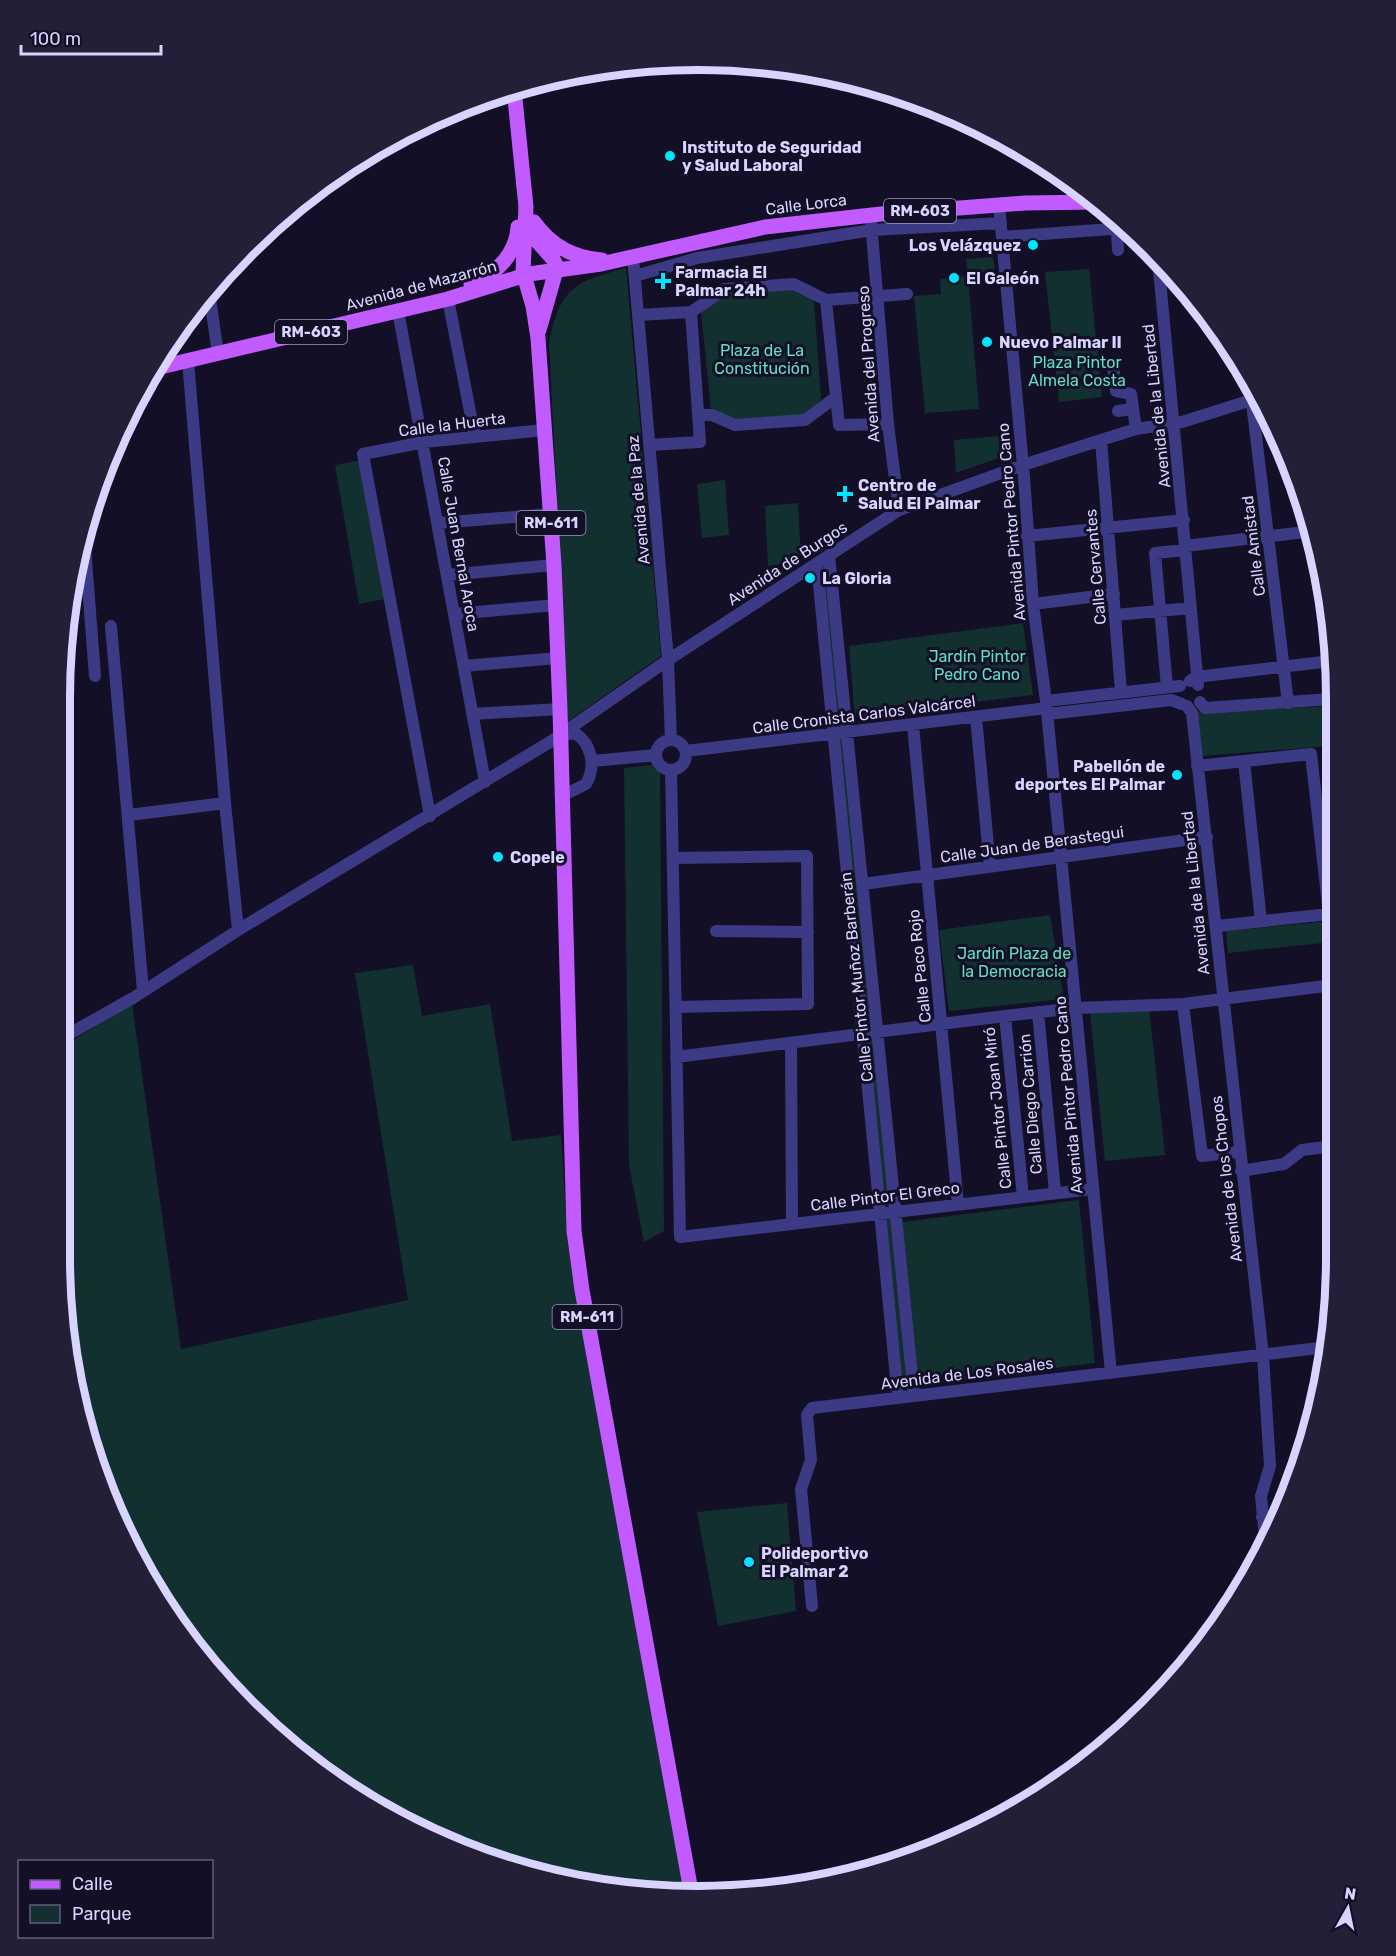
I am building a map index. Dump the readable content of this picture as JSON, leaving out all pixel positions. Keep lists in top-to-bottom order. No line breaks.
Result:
{"streets":{"main road":["Calle Lorca","RM-603","Avenida de Mazarrón","RM-611"],"street":["Avenida del Progreso","Avenida de la Libertad","Calle la Huerta","Avenida de la Paz","Avenida Pintor Pedro Cano","Calle Juan Bernal Aroca","Calle Amistad","Avenida de Burgos","Calle Cervantes","Calle Cronista Carlos Valcárcel","Calle Juan de Berastegui","Calle Paco Rojo","Calle Pintor Muñoz Barberán","Calle Diego Carrión","Calle Pintor Joan Miró","Avenida de los Chopos","Calle Pintor El Greco","Avenida de Los Rosales"]},"crossings":[["Calle Lorca","Avenida de Mazarrón"],["Calle Lorca","Avenida del Progreso"],["Calle Lorca","Avenida de la Paz"],["Calle Lorca","Avenida Pintor Pedro Cano"],["Calle Lorca","RM-611"],["Avenida de Mazarrón","RM-611"],["Avenida de Mazarrón","Calle Juan Bernal Aroca"],["Avenida del Progreso","Avenida de Burgos"],["Avenida de la Libertad","Avenida de Burgos"],["Avenida de la Libertad","Calle Cronista Carlos Valcárcel"],["Avenida de la Libertad","Calle Juan de Berastegui"],["Avenida de la Libertad","Avenida de los Chopos"],["Calle la Huerta","RM-611"],["Calle la Huerta","Calle Juan Bernal Aroca"],["Calle la Huerta","Avenida de Burgos"],["Avenida de la Paz","Avenida de Burgos"],["Avenida de la Paz","Calle Cronista Carlos Valcárcel"],["Avenida Pintor Pedro Cano","Avenida de Burgos"],["Avenida Pintor Pedro Cano","Calle Cronista Carlos Valcárcel"],["Avenida Pintor Pedro Cano","Calle Juan de Berastegui"],["Avenida Pintor Pedro Cano","Calle Pintor El Greco"],["Avenida Pintor Pedro Cano","Avenida de Los Rosales"],["RM-611","Avenida de Burgos"],["Calle Juan Bernal Aroca","Avenida de Burgos"],["Calle Amistad","Calle Cronista Carlos Valcárcel"],["Avenida de Burgos","Calle Cervantes"],["Avenida de Burgos","Calle Pintor Muñoz Barberán"],["Calle Cervantes","Calle Cronista Carlos Valcárcel"],["Calle Cronista Carlos Valcárcel","Calle Paco Rojo"],["Calle Cronista Carlos Valcárcel","Calle Pintor Muñoz Barberán"],["Calle Juan de Berastegui","Calle Paco Rojo"],["Calle Juan de Berastegui","Calle Pintor Muñoz Barberán"],["Calle Paco Rojo","Calle Pintor El Greco"],["Calle Pintor Muñoz Barberán","Calle Pintor El Greco"],["Calle Pintor Muñoz Barberán","Avenida de Los Rosales"],["Calle Diego Carrión","Calle Pintor El Greco"],["Calle Pintor Joan Miró","Calle Pintor El Greco"],["Avenida de los Chopos","Avenida de Los Rosales"]],"parks":["Plaza de La Constitución","Plaza Pintor Almela Costa","Jardín Pintor Pedro Cano","Jardín Plaza de la Democracia"],"places":{"other":["Instituto de Seguridad y Salud Laboral","Los Velázquez","El Galeón","Nuevo Palmar II","La Gloria","Pabellón de deportes El Palmar","Copele","Polideportivo El Palmar 2"],"health":["Farmacia El Palmar 24h","Centro de Salud El Palmar"]},"legend":["Calle","Parque"],"scale_bar":"100 m","north":"top"}
